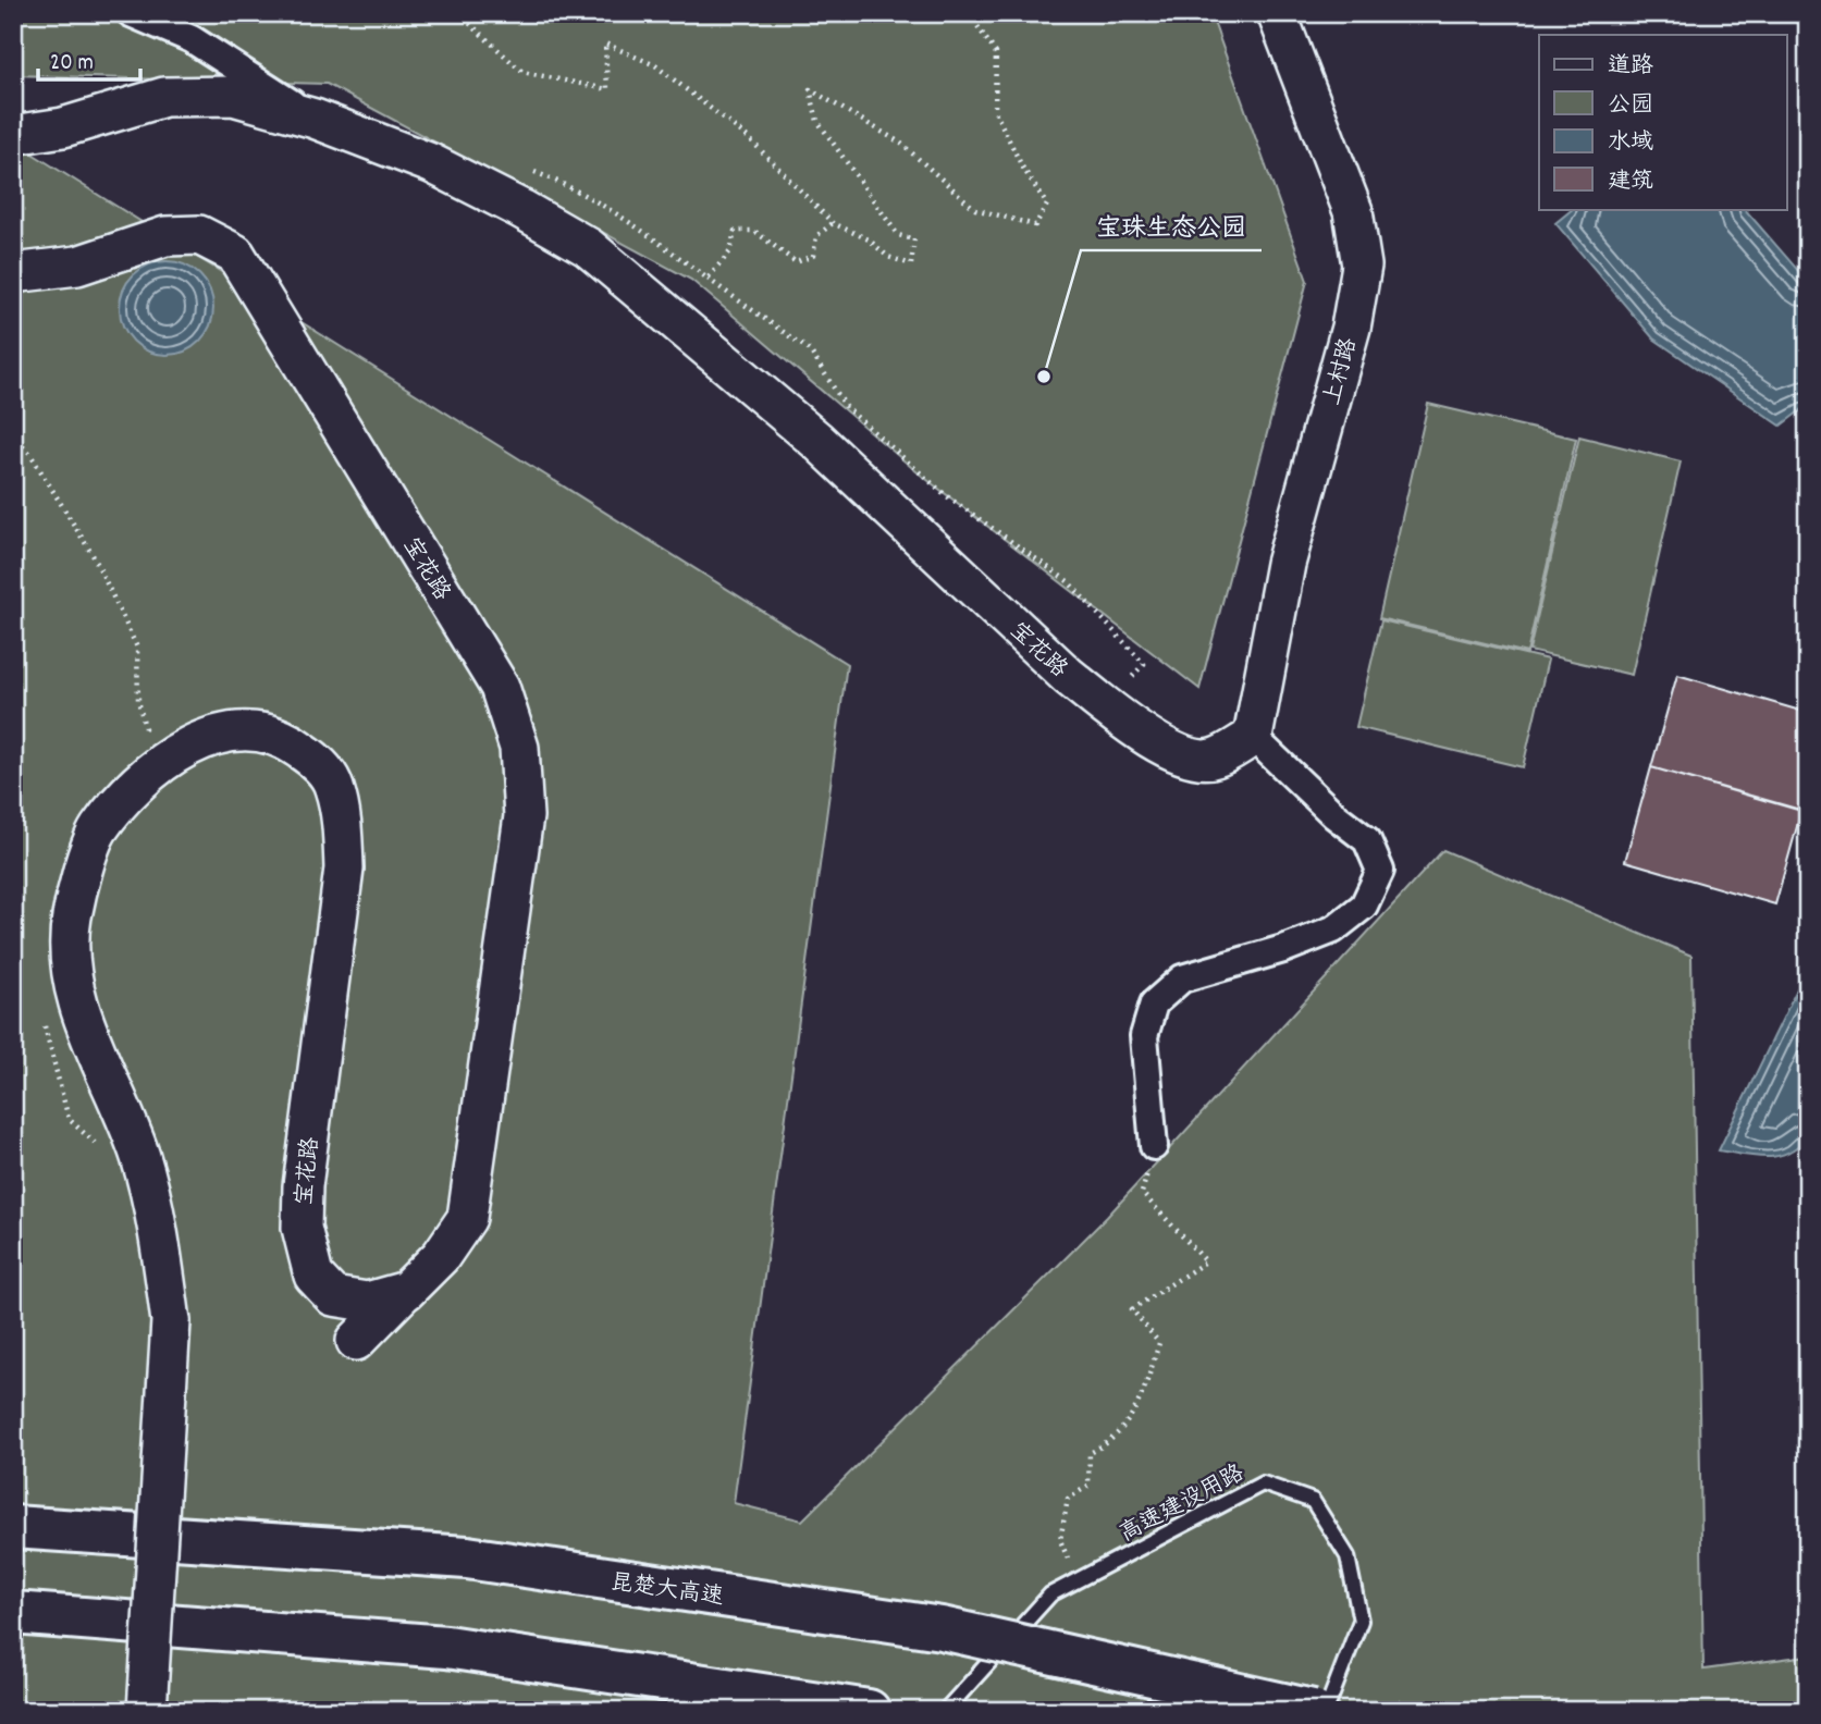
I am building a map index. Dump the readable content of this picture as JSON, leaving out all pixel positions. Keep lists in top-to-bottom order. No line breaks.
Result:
{"streets":{"highway":["昆楚大高速"],"main road":["上村路","宝花路"],"lane":["高速建设用路"]},"crossings":[["上村路","宝花路"]],"places":["宝珠生态公园"],"legend":["道路","公园","水域","建筑"],"scale_bar":"20 m"}
